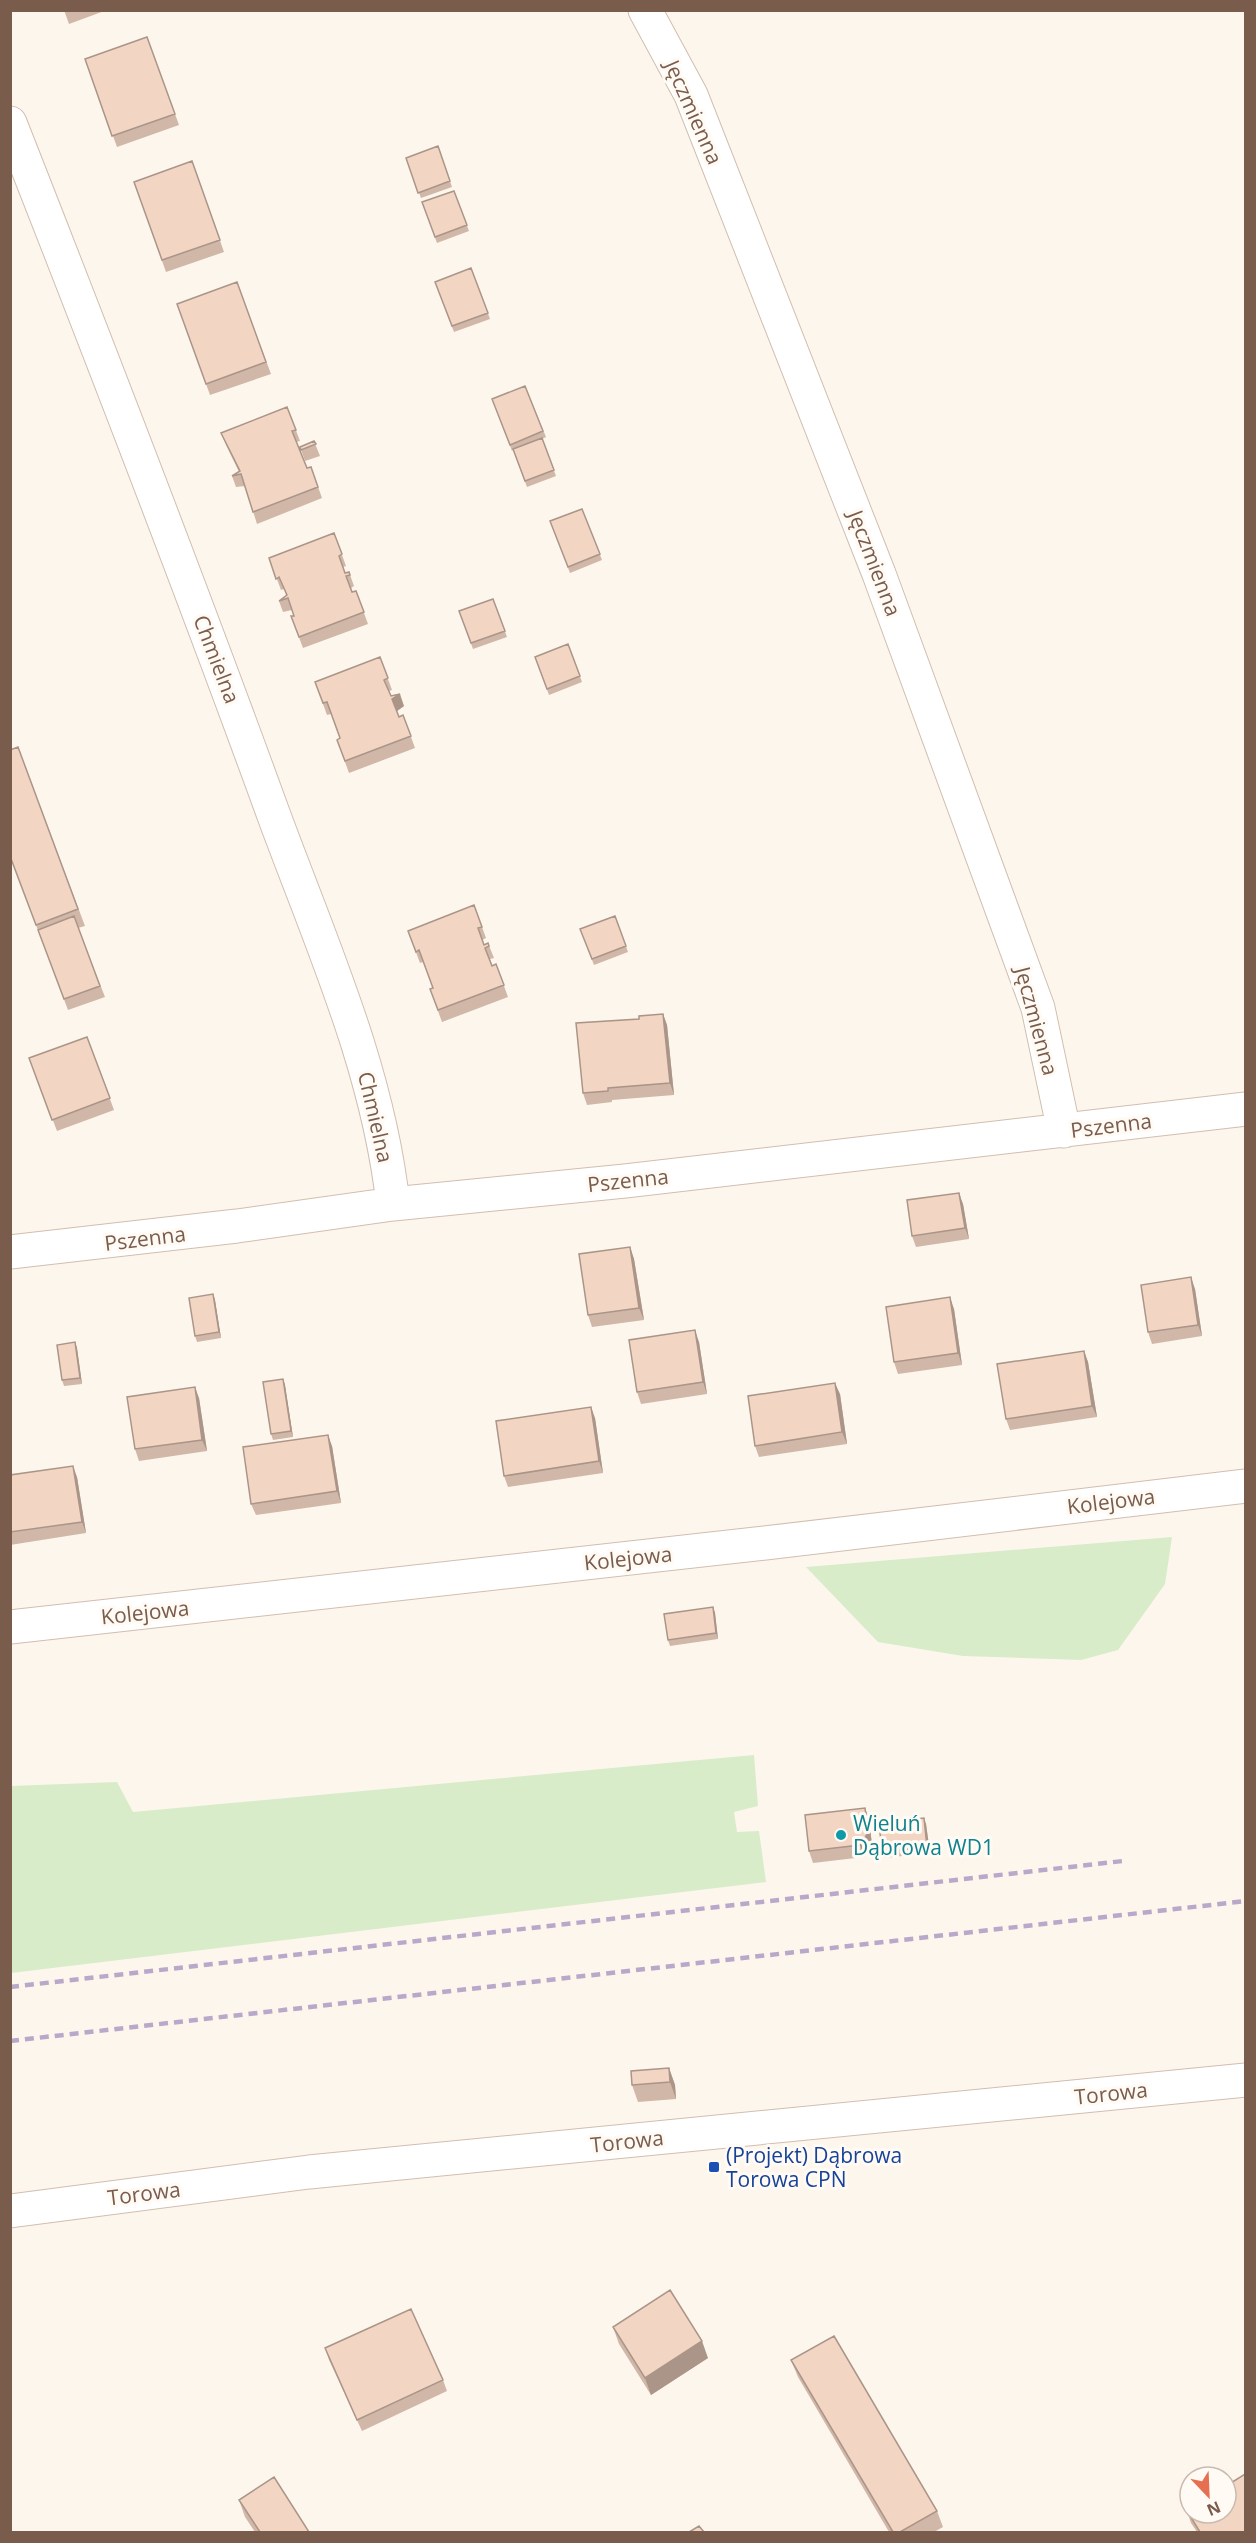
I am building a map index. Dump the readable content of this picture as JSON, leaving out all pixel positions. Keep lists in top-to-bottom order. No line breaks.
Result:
{"streets":{"street":["Jęczmienna","Chmielna","Pszenna","Kolejowa","Torowa"]},"crossings":[["Jęczmienna","Pszenna"],["Chmielna","Pszenna"]],"places":{"other":["Wieluń Dąbrowa WD1"],"transit":["(Projekt) Dąbrowa Torowa CPN"]},"north":"bottom right"}
